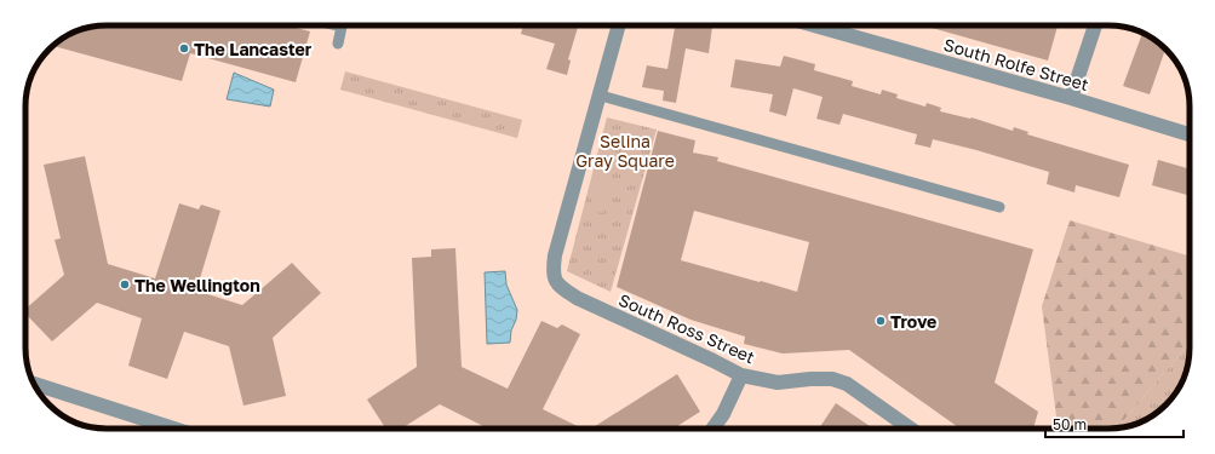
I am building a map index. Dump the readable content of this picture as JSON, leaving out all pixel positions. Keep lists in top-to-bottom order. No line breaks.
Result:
{"streets":{"street":["South Rolfe Street","South Ross Street"]},"parks":["Selina Gray Square"],"places":["The Lancaster","The Wellington","Trove"],"scale_bar":"50 m"}
